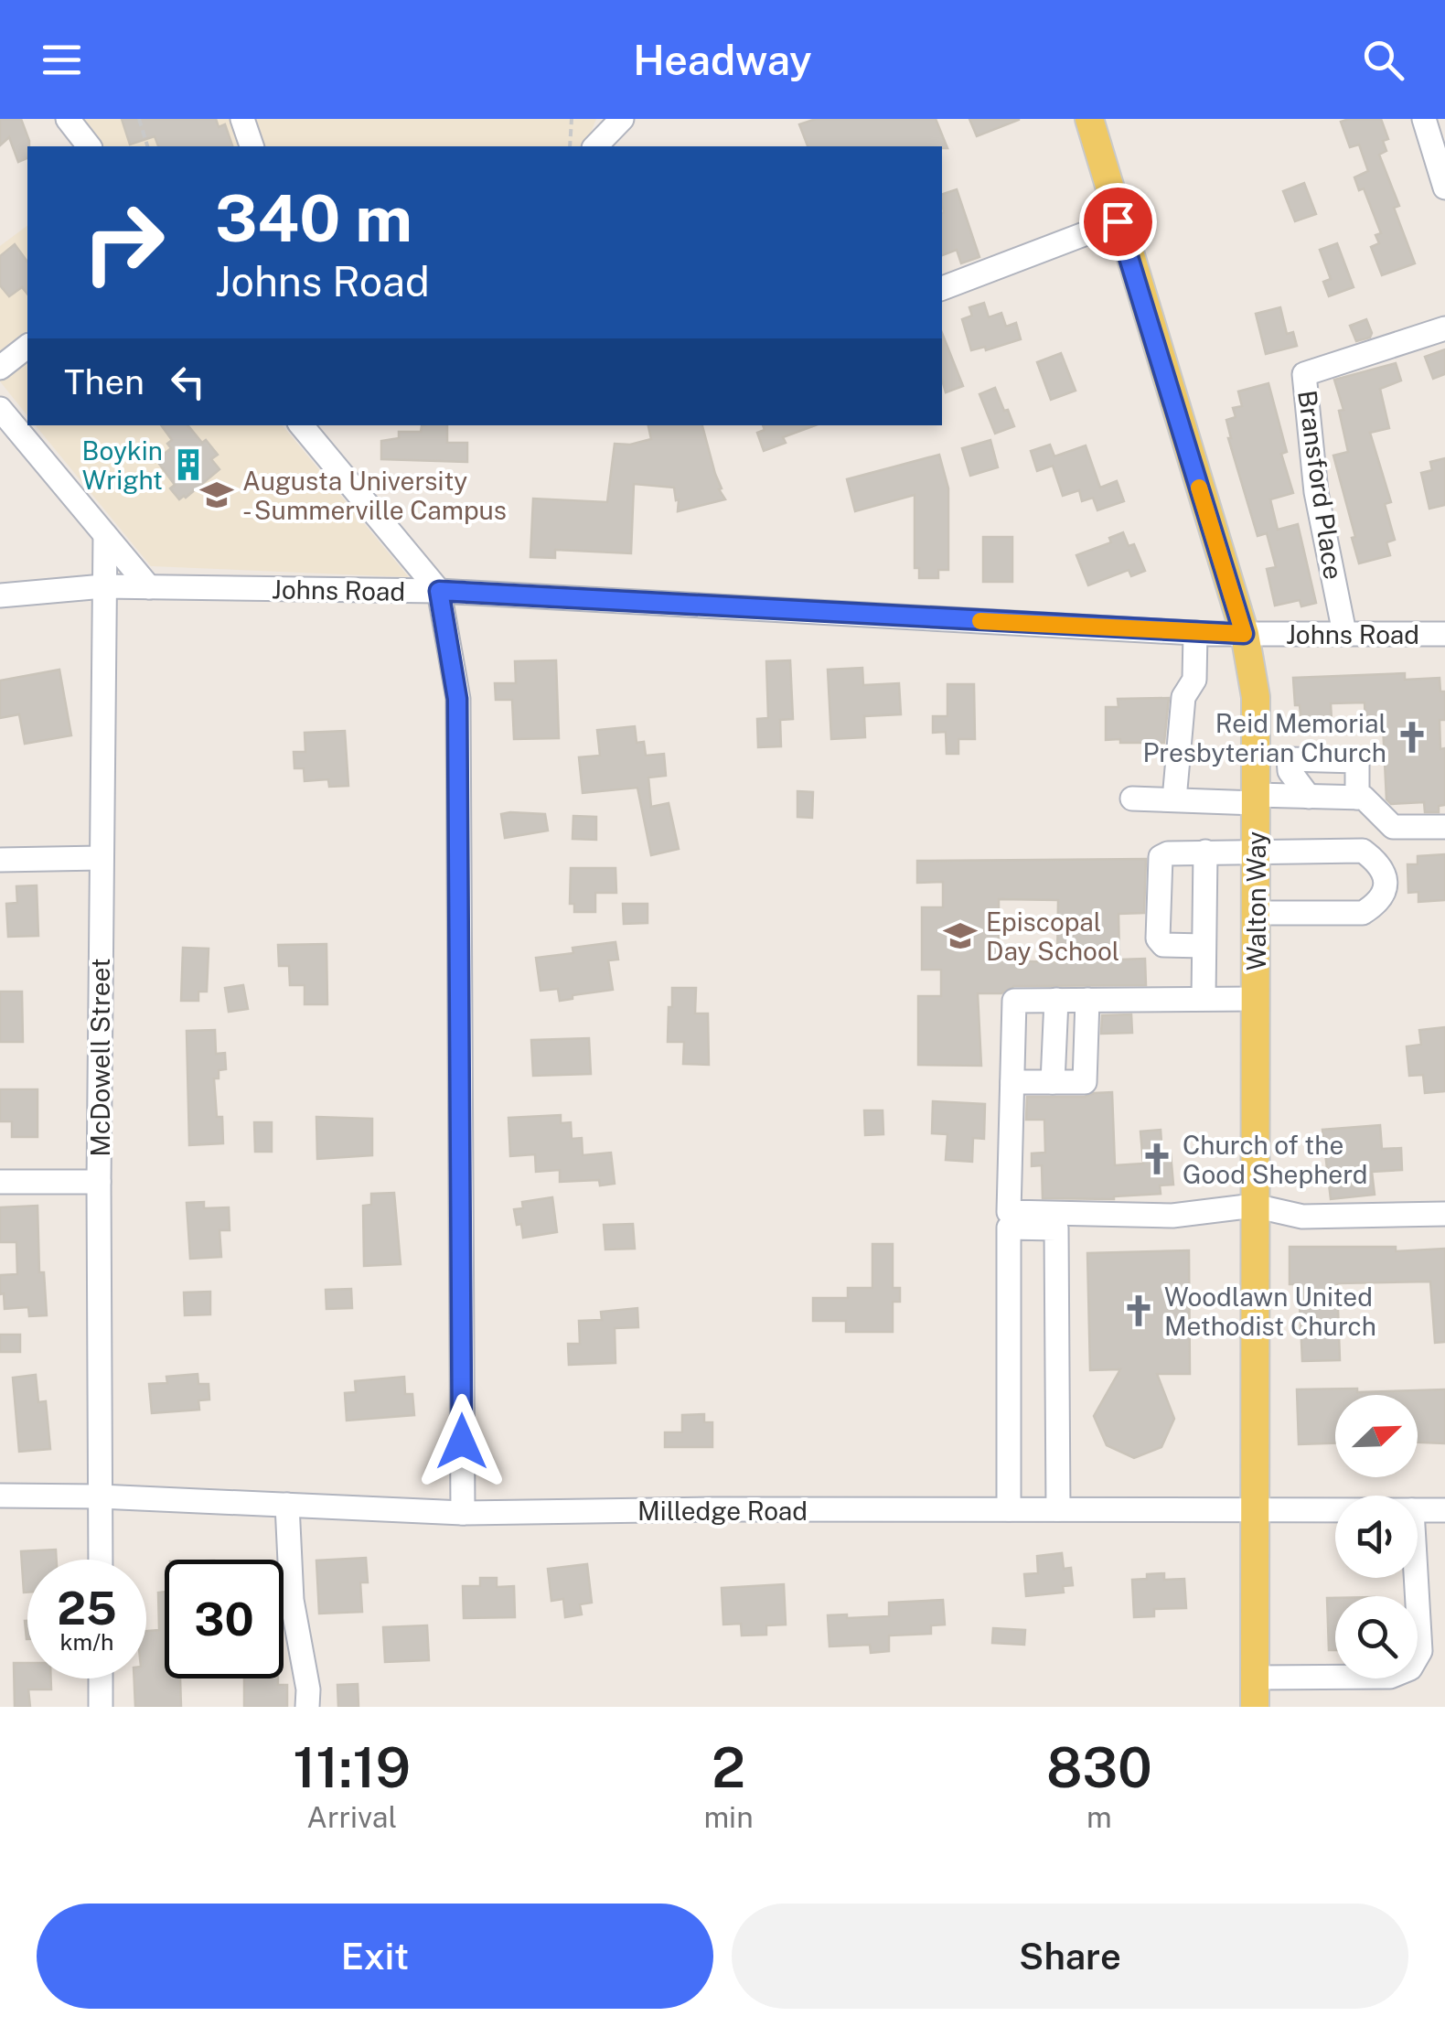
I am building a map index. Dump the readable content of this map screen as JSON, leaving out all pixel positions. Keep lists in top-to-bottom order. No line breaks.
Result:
{"streets":{"main road":["Walton Way"],"street":["Bransford Place","Johns Road","McDowell Street","Milledge Road"]},"crossings":[["Bransford Place","Johns Road"],["Johns Road","Walton Way"],["Johns Road","McDowell Street"],["Walton Way","Milledge Road"],["McDowell Street","Milledge Road"]],"places":{"building":["Boykin Wright"],"school or university":["Augusta University - Summerville Campus","Episcopal Day School"],"church":["Reid Memorial Presbyterian Church","Church of the Good Shepherd","Woodlawn United Methodist Church"]},"north":"top right","page":{"header":"Headway","turn":["340 m","Johns Road"],"then":"Then","speed":"25 km/h","limit":"30","eta":["11:19","Arrival","2","min","830","m"],"buttons":["Exit","Share"]}}
